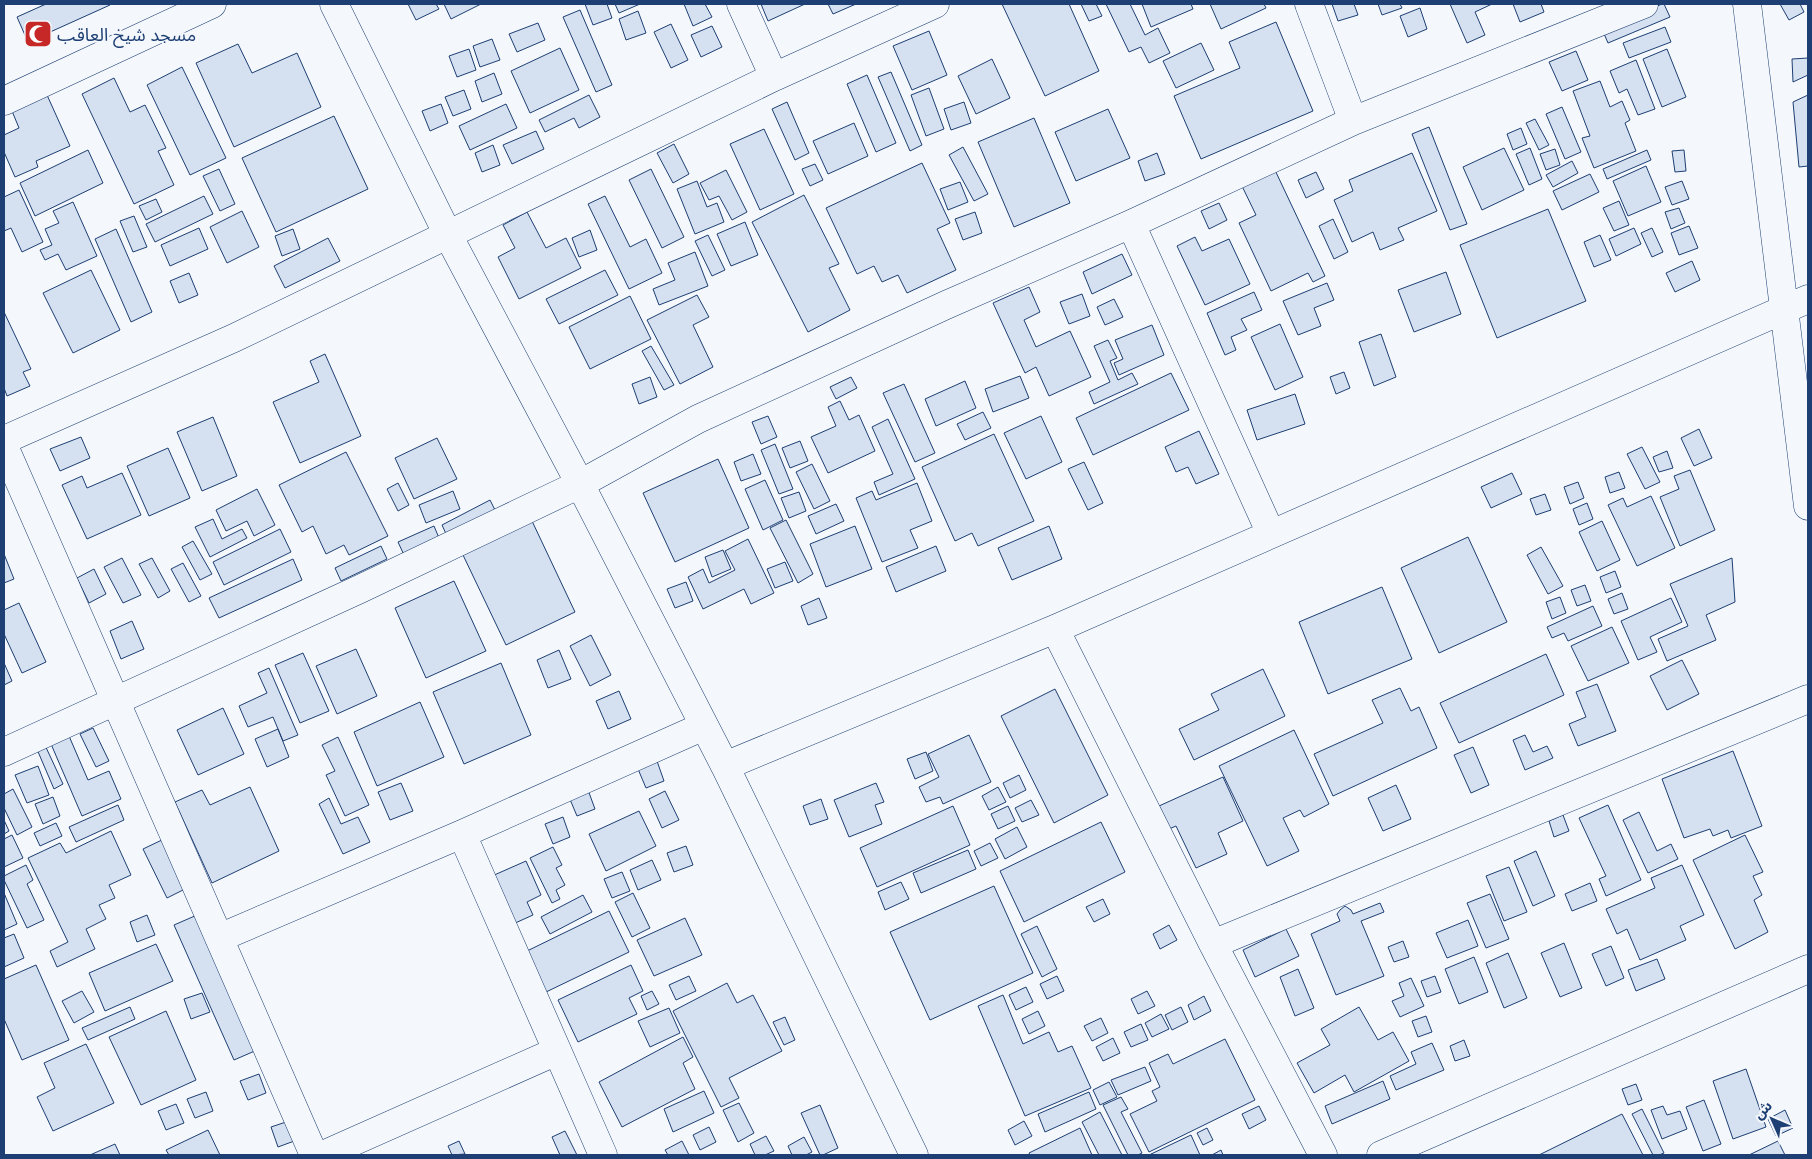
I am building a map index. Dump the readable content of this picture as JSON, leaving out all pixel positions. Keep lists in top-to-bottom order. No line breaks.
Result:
{"places":{"mosque":["مسجد شيخ العاقب"]},"north":"top left"}
